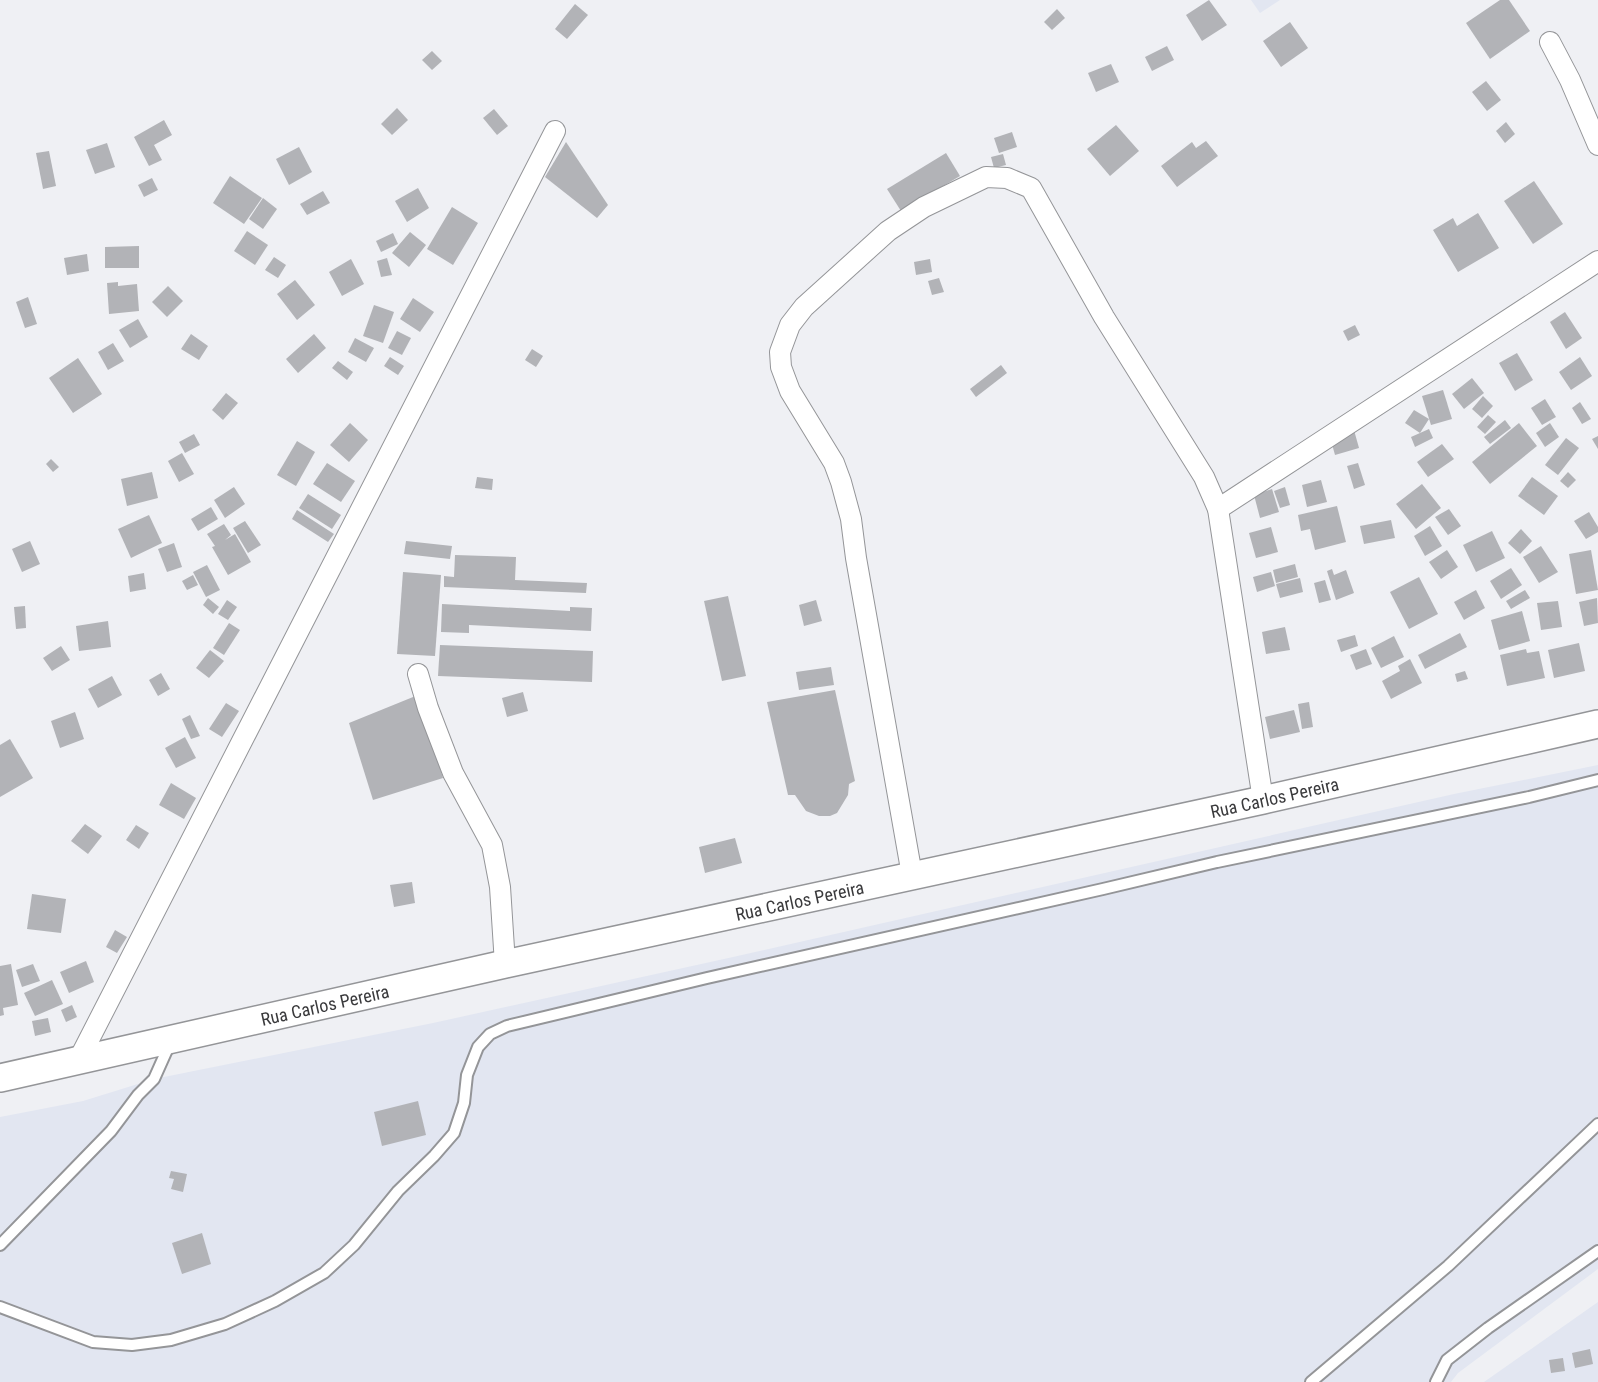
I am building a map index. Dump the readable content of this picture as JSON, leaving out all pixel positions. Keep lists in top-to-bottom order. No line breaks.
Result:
{"streets":{"main road":["Rua Carlos Pereira"]}}
